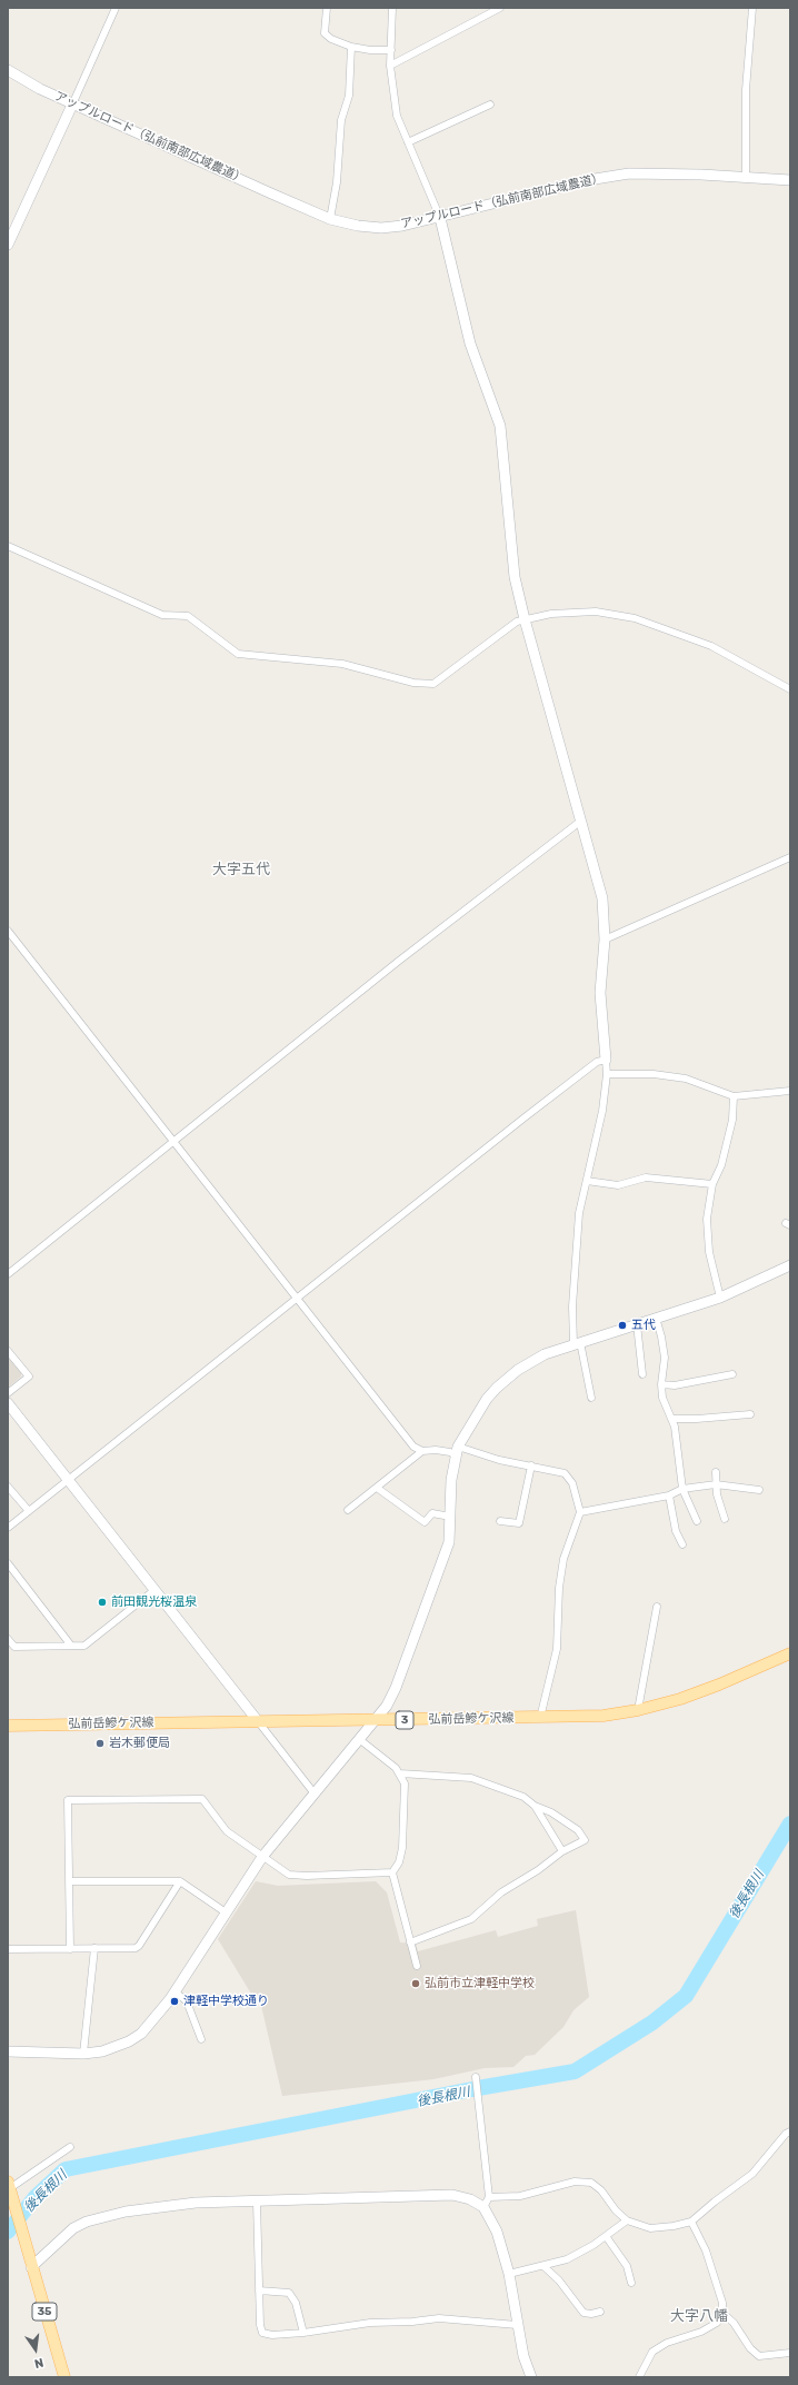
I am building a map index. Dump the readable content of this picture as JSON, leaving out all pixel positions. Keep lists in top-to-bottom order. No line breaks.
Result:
{"streets":{"main road":["弘前岳鰺ケ沢線","3","35"],"street":["アップルロード（弘前南部広域農道）"]},"districts":["大字五代","大字八幡"],"water":["後長根川"],"places":["五代","前田観光桜温泉","岩木郵便局","弘前市立津軽中学校","津軽中学校通り"],"north":"bottom"}
